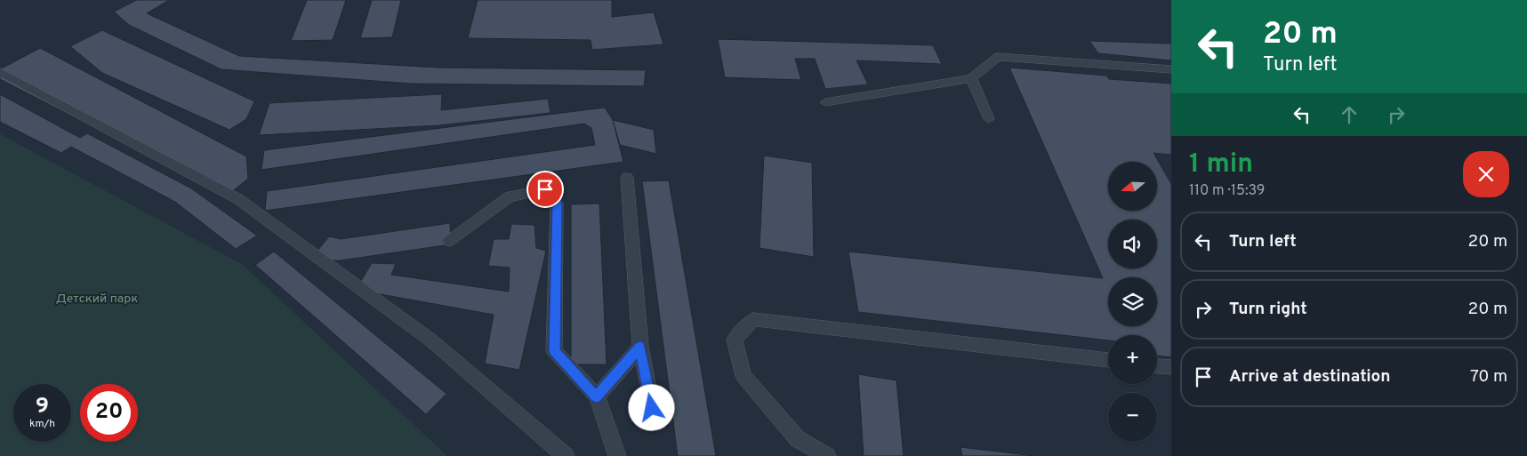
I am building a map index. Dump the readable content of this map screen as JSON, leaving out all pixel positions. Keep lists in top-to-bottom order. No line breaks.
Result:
{"parks":["Детский парк"],"north":"left","page":{"turn":["20 m","Turn left"],"heading":["1 min","110 m · 15:39"],"map_buttons":["+","−"],"list":[{"name":"Turn left","value":"20 m"},{"name":"Turn right","value":"20 m"},{"name":"Arrive at destination","value":"70 m"}],"speed":"9 km/h","limit":"20"}}
